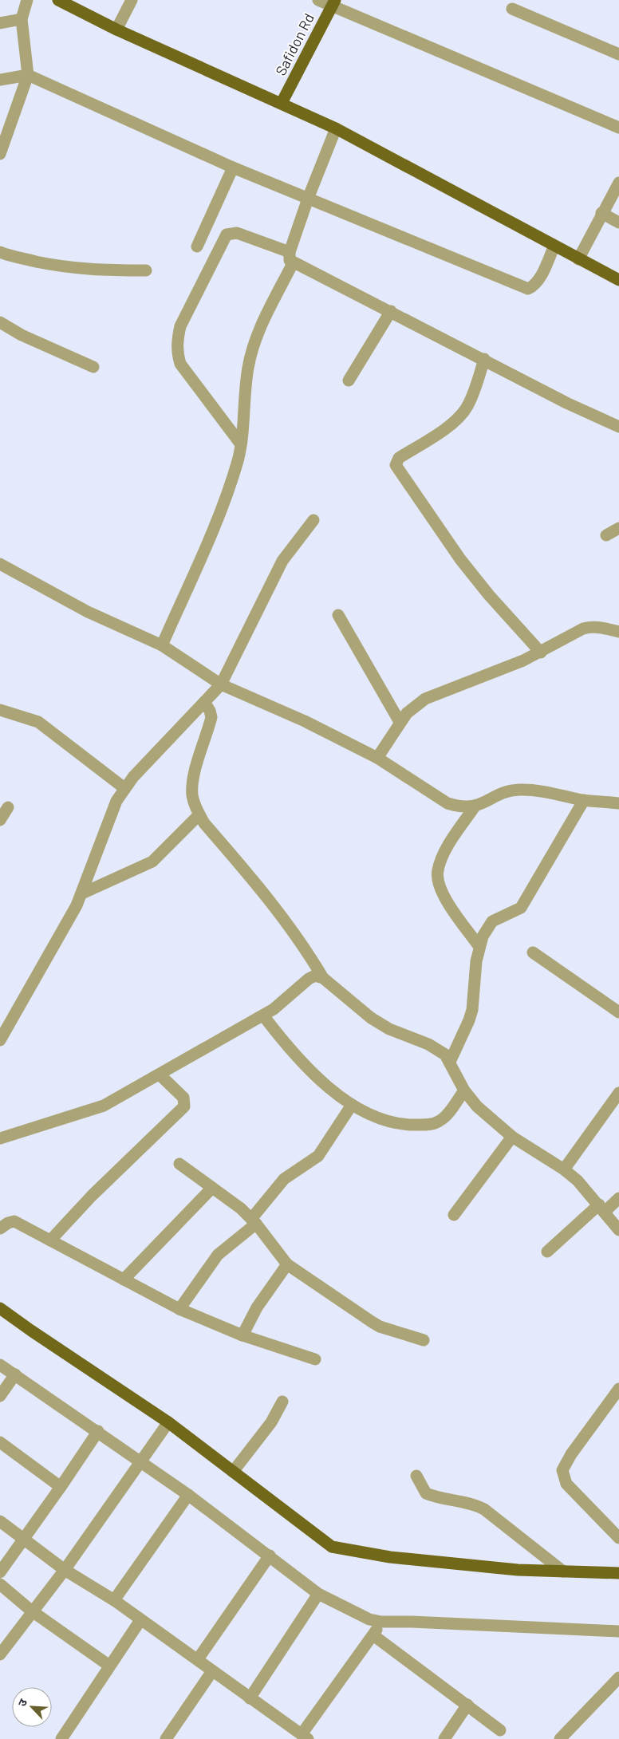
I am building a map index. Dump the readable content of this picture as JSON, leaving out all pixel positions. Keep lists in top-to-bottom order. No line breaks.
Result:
{"streets":{"main road":["Safidon Rd"]},"north":"top left"}
